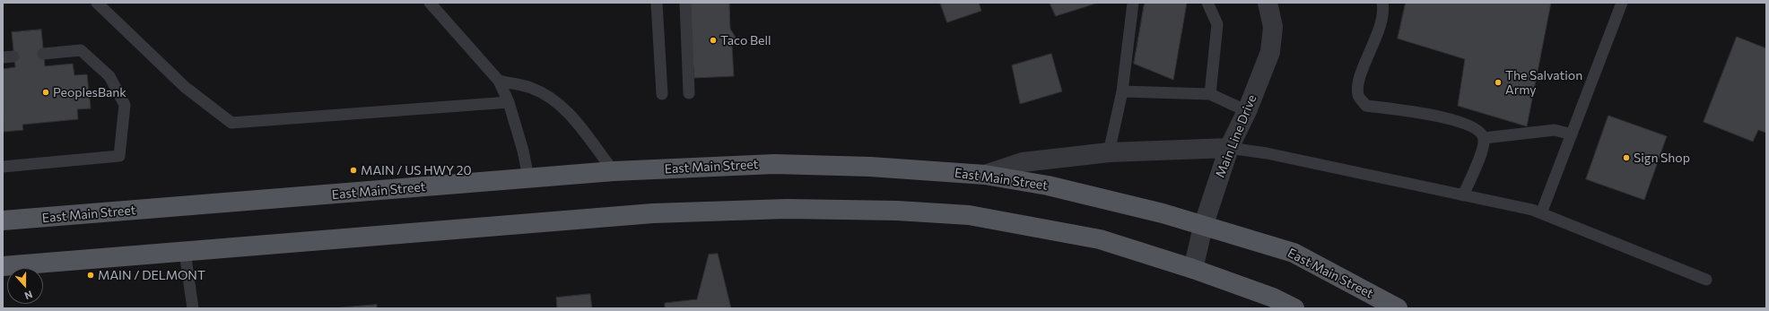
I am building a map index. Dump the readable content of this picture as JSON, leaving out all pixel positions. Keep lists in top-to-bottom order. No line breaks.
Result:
{"streets":{"main road":["East Main Street"],"street":["Main Line Drive"]},"crossings":[["Main Line Drive","East Main Street"]],"places":["Taco Bell","The Salvation Army","PeoplesBank","Sign Shop","MAIN / US HWY 20","MAIN / DELMONT"],"north":"bottom"}
